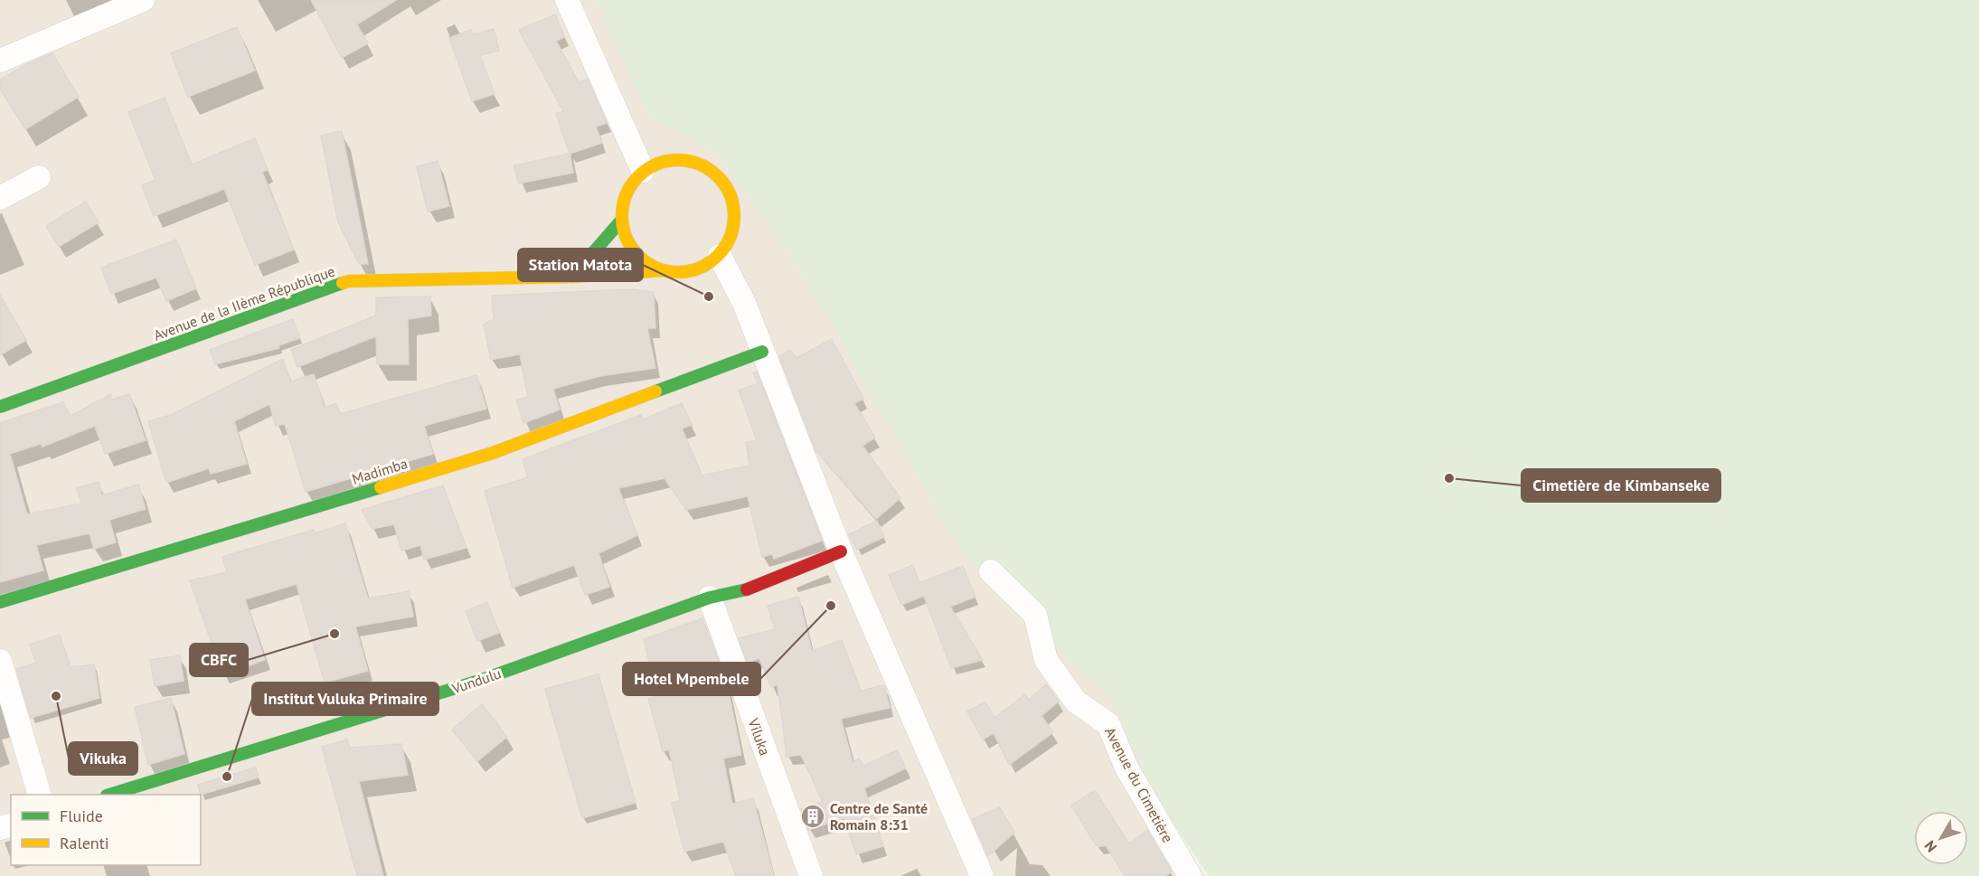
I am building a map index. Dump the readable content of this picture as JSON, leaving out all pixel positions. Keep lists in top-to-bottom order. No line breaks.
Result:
{"streets":{"street":["Avenue de la IIème République","Madimba","Vundulu","Viluka","Avenue du Cimetière"]},"crossings":[["Vundulu","Viluka"]],"places":{"other":["Station Matota","Cimetière de Kimbanseke","Hotel Mpembele","CBFC","Vikuka","Institut Vuluka Primaire"],"building":["Centre de Santé Romain 8:31"]},"legend":["Fluide","Ralenti"],"north":"bottom left"}
